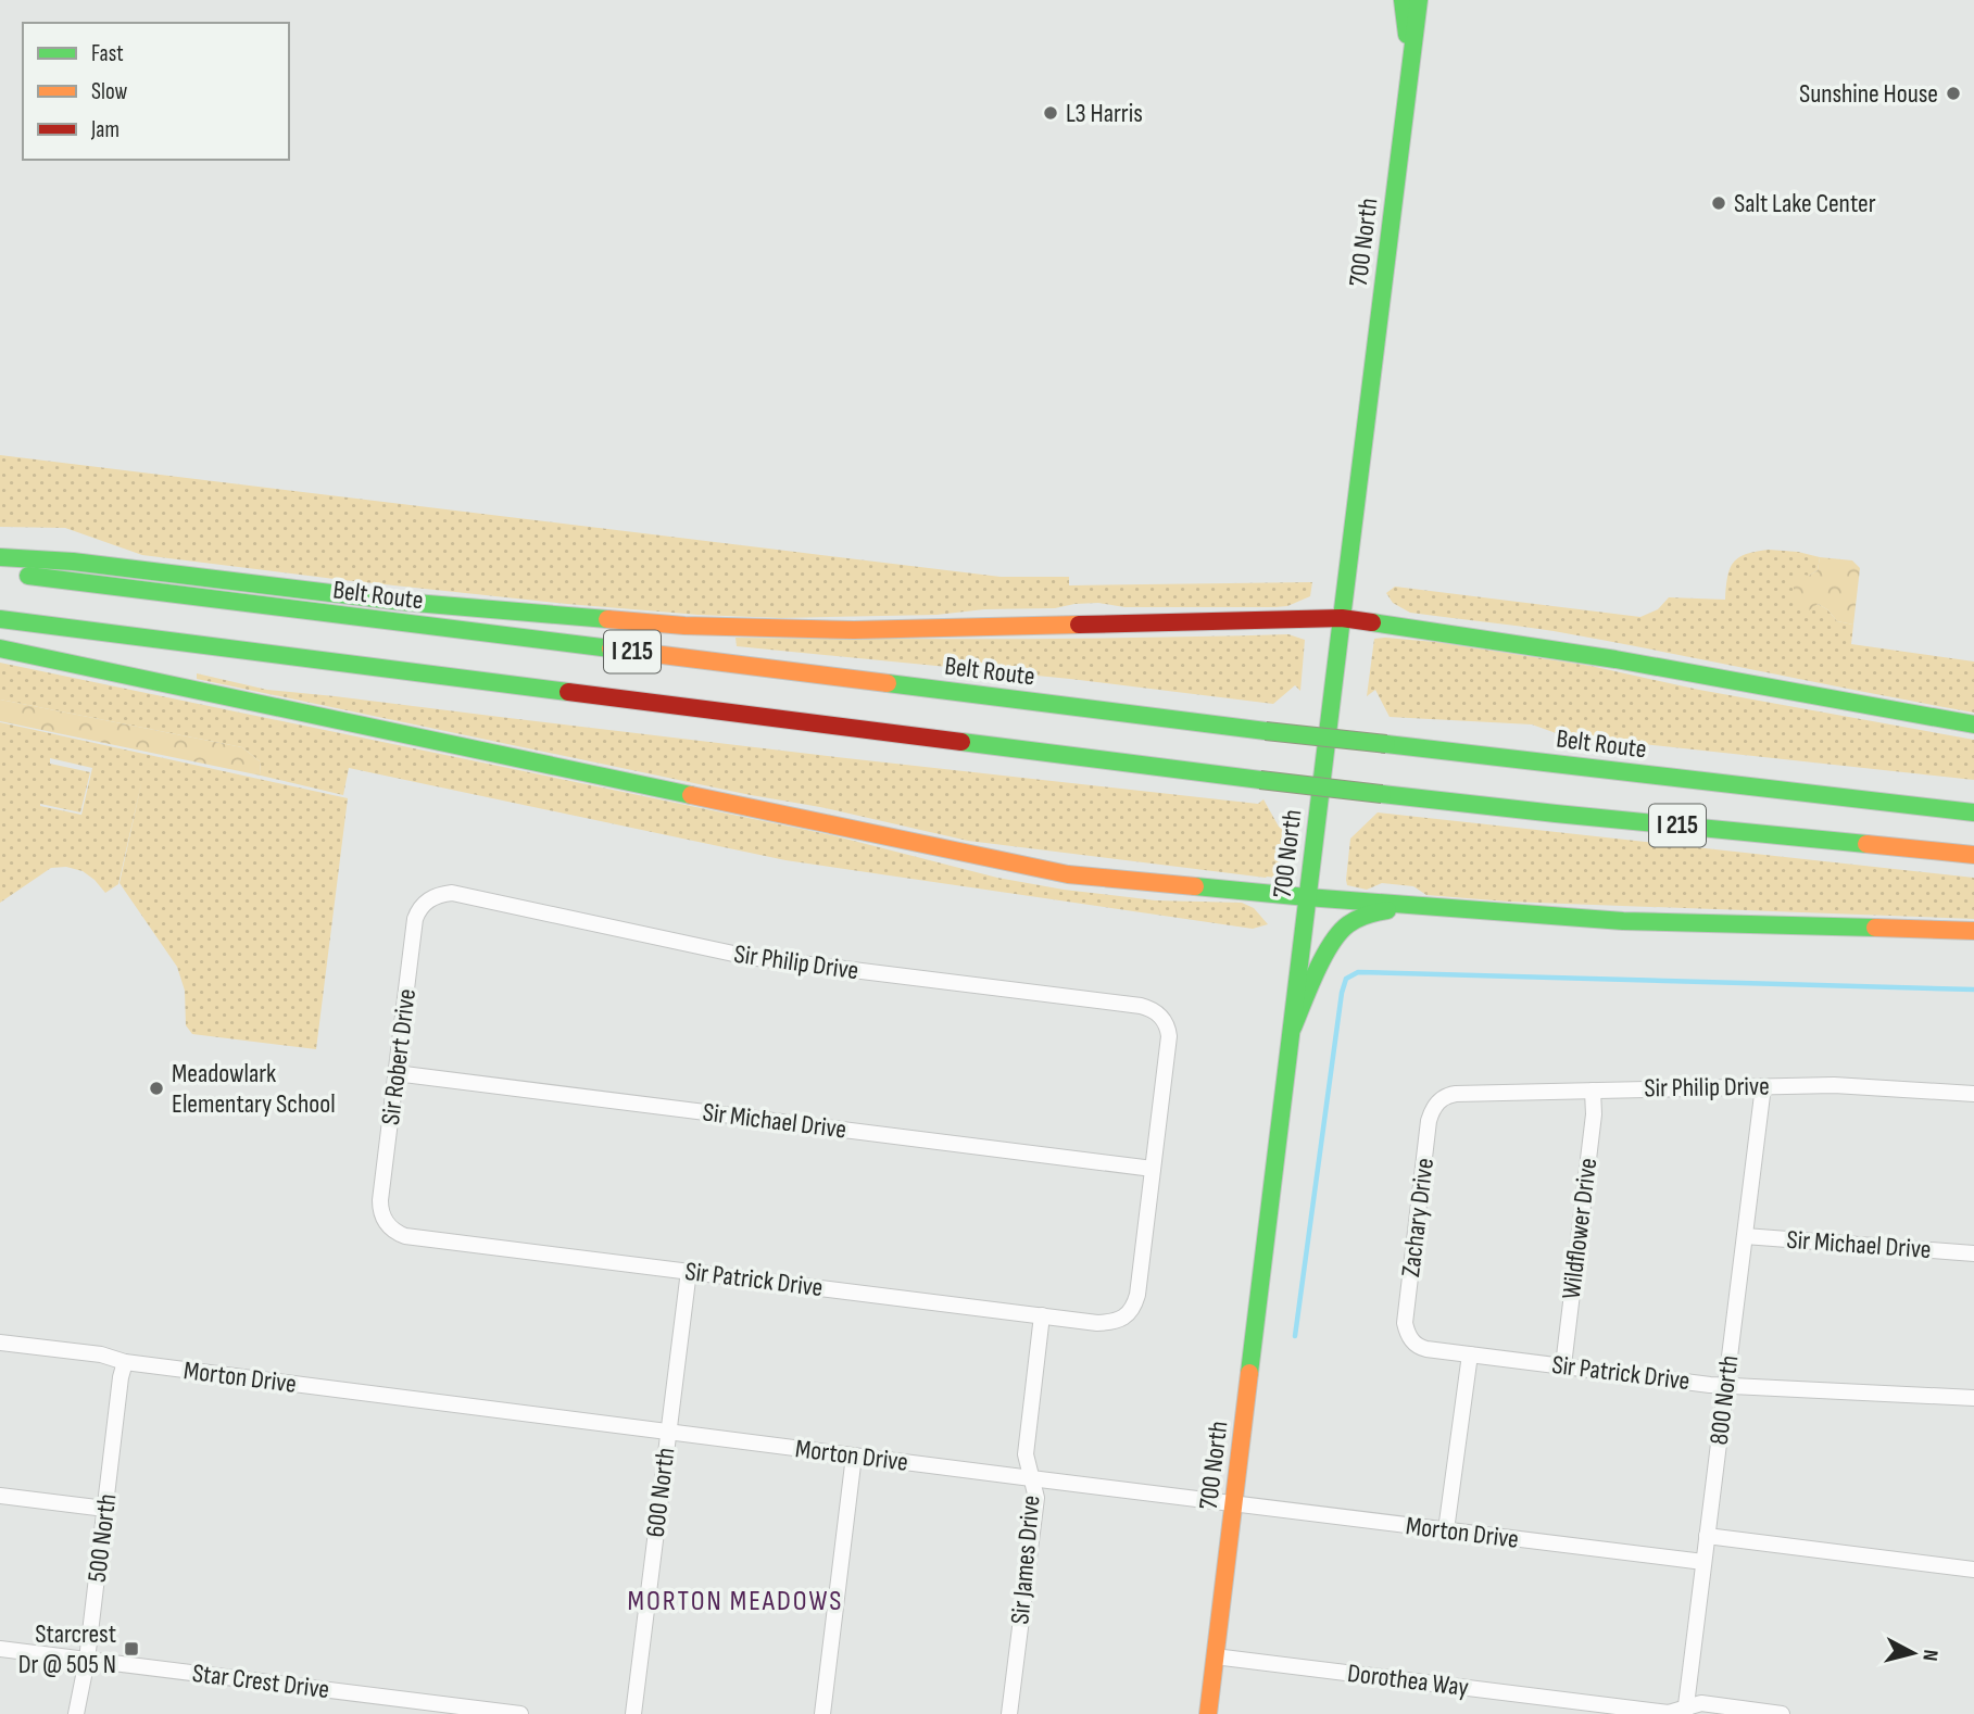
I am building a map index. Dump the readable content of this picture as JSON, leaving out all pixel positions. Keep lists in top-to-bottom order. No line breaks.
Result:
{"streets":{"main road":["700 North","Belt Route","I 215"],"street":["Sir Philip Drive","Sir Robert Drive","Sir Michael Drive","Zachary Drive","Wildflower Drive","Sir Patrick Drive","Morton Drive","800 North","600 North","500 North","Sir James Drive","Dorothea Way","Star Crest Drive"]},"crossings":[["700 North","Morton Drive"],["700 North","Dorothea Way"],["Sir Philip Drive","Sir Robert Drive"],["Sir Philip Drive","Sir Michael Drive"],["Sir Philip Drive","Zachary Drive"],["Sir Philip Drive","Wildflower Drive"],["Sir Philip Drive","Sir Patrick Drive"],["Sir Philip Drive","800 North"],["Sir Robert Drive","Sir Michael Drive"],["Sir Robert Drive","Sir Patrick Drive"],["Sir Michael Drive","Sir Patrick Drive"],["Sir Michael Drive","800 North"],["Zachary Drive","Sir Patrick Drive"],["Wildflower Drive","Sir Patrick Drive"],["Sir Patrick Drive","800 North"],["Sir Patrick Drive","600 North"],["Sir Patrick Drive","Sir James Drive"],["Morton Drive","800 North"],["Morton Drive","600 North"],["Morton Drive","500 North"],["Morton Drive","Sir James Drive"],["800 North","Dorothea Way"],["500 North","Star Crest Drive"]],"districts":["MORTON MEADOWS"],"places":{"other":["Sunshine House","L3 Harris","Salt Lake Center","Meadowlark Elementary School"],"transit":["Starcrest Dr @ 505 N"]},"legend":["Fast","Slow","Jam"],"north":"right"}
